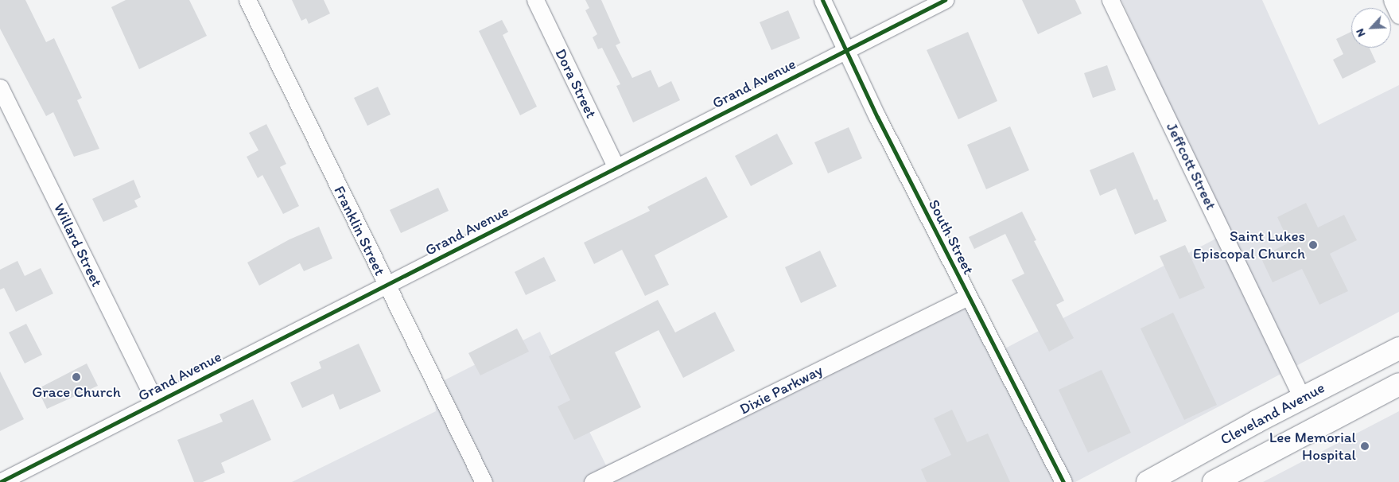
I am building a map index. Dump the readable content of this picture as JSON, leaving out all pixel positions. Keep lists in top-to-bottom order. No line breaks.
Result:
{"streets":{"main road":["Cleveland Avenue"],"street":["Dora Street","Grand Avenue","Jeffcott Street","Franklin Street","South Street","Willard Street","Dixie Parkway"]},"crossings":[["Dora Street","Grand Avenue"],["Grand Avenue","Franklin Street"],["Grand Avenue","South Street"],["Grand Avenue","Willard Street"],["Jeffcott Street","Cleveland Avenue"],["South Street","Dixie Parkway"]],"places":["Saint Lukes Episcopal Church","Grace Church","Lee Memorial Hospital"],"north":"bottom left"}
